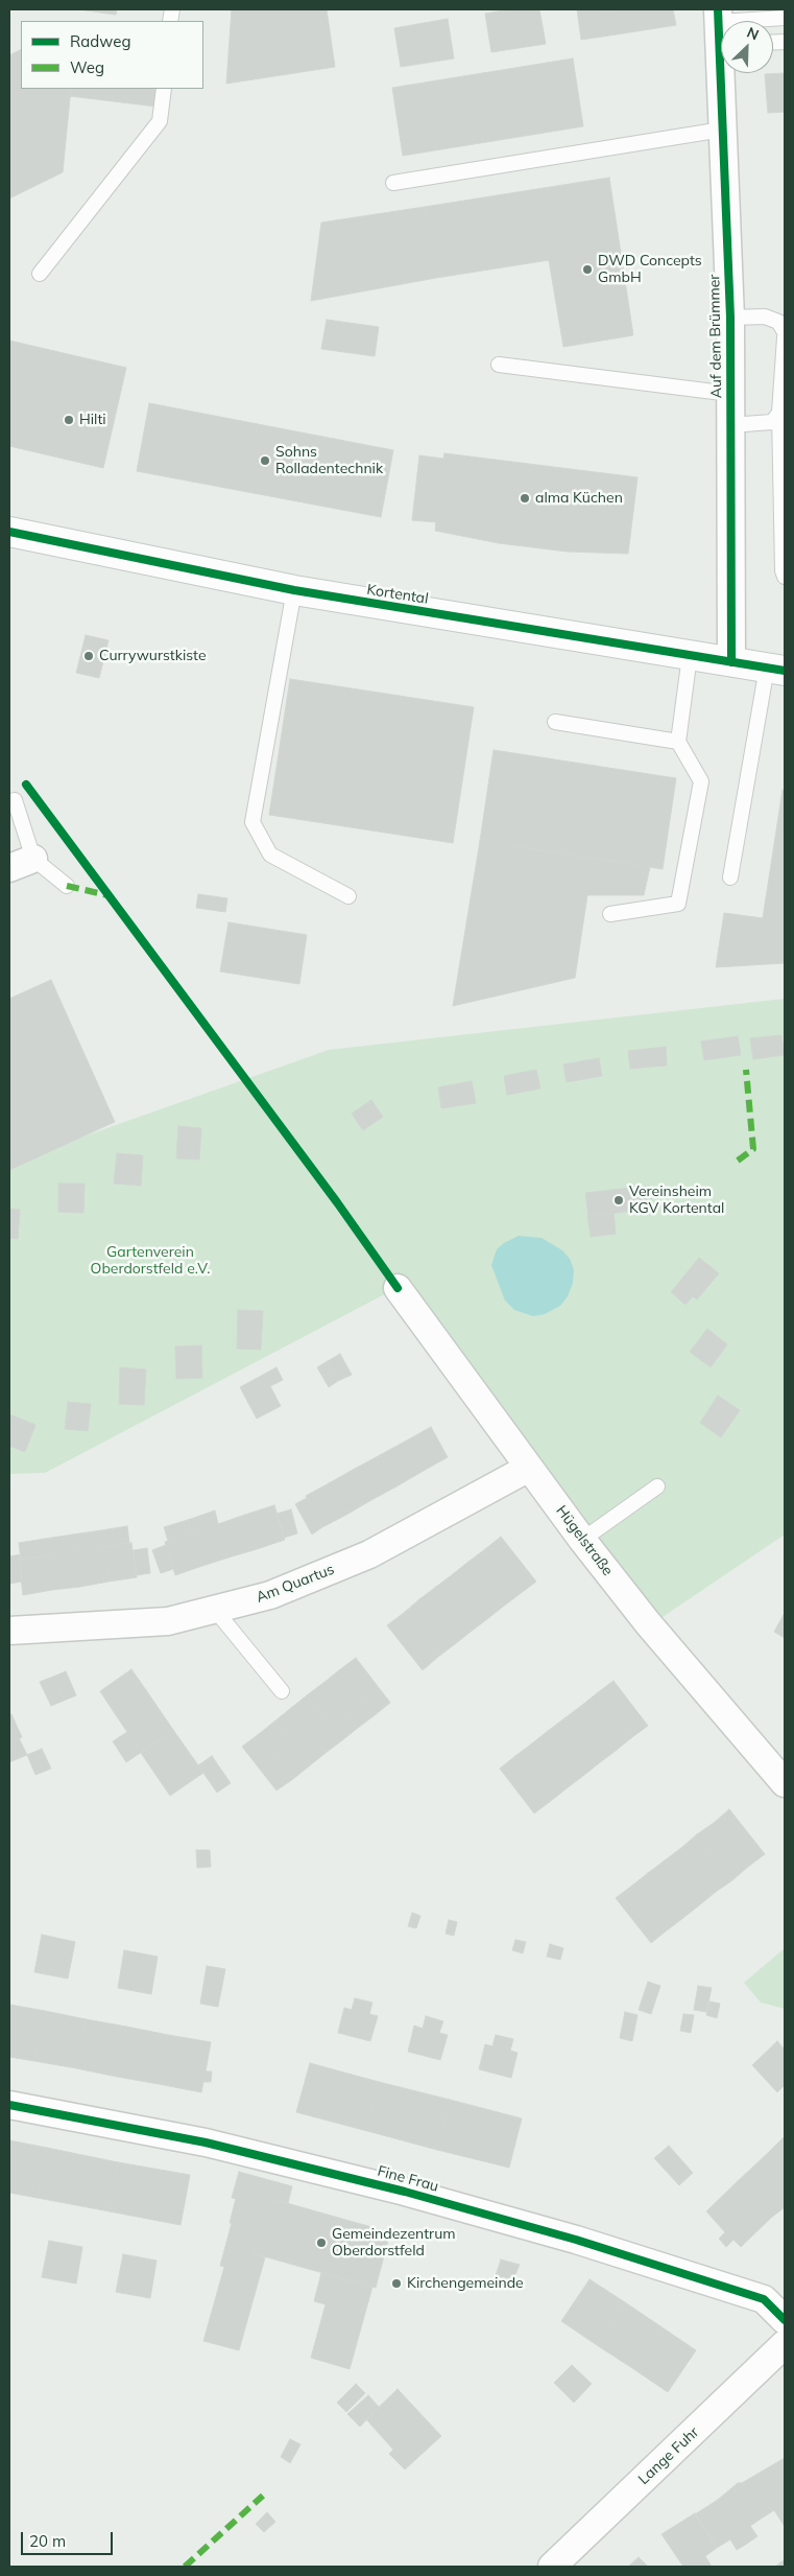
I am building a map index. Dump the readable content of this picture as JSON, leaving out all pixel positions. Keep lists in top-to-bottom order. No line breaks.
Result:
{"streets":{"street":["Auf dem Brümmer","Kortental","Hügelstraße","Am Quartus","Fine Frau","Lange Fuhr"]},"crossings":[["Auf dem Brümmer","Kortental"],["Hügelstraße","Am Quartus"]],"parks":["Gartenverein Oberdorstfeld e.V."],"places":["DWD Concepts GmbH","Hilti","Sohns Rolladentechnik","alma Küchen","Currywurstkiste","Vereinsheim KGV Kortental","Gemeindezentrum Oberdorstfeld","Kirchengemeinde"],"legend":["Radweg","Weg"],"scale_bar":"20 m","north":"top right"}
